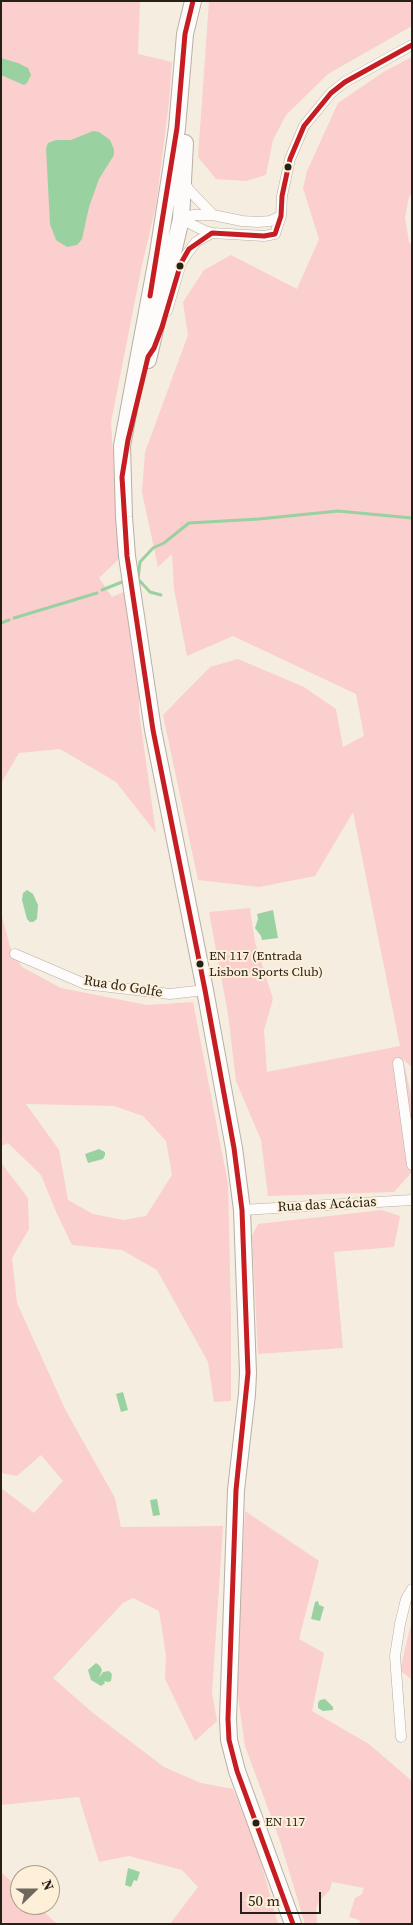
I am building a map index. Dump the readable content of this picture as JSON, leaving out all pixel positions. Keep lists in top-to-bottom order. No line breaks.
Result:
{"streets":{"street":["Rua do Golfe","Rua das Acácias"]},"places":["EN 117 (Entrada Lisbon Sports Club)","EN 117"],"scale_bar":"50 m","north":"right"}
